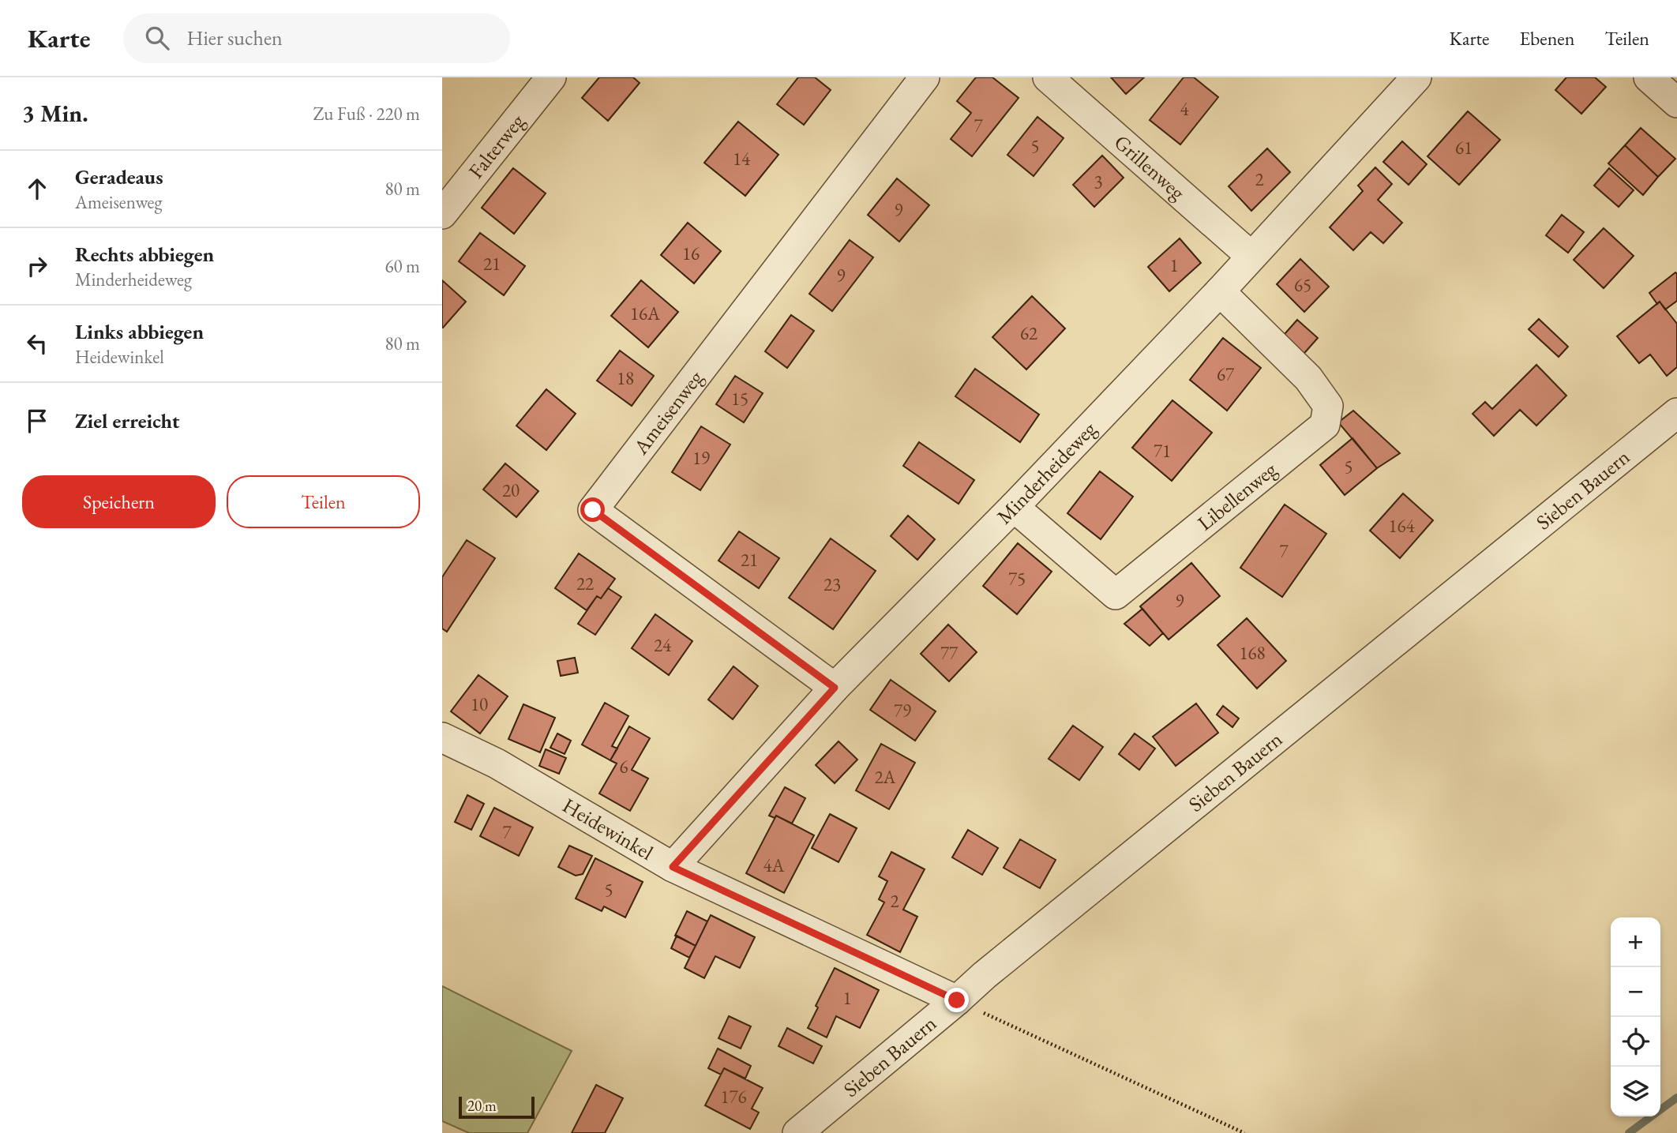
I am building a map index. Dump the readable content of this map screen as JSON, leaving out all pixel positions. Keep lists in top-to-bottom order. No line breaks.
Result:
{"streets":{"street":["Falterweg","Grillenweg","Ameisenweg","Minderheideweg","Sieben Bauern","Libellenweg","Heidewinkel"]},"crossings":[["Grillenweg","Minderheideweg"],["Ameisenweg","Minderheideweg"],["Minderheideweg","Libellenweg"],["Minderheideweg","Heidewinkel"],["Sieben Bauern","Heidewinkel"]],"house_numbers":["4","7","5","61","14","2","3","9","16","21","1","9","65","16A","62","67","18","15","71","19","5","20","164","7","21","75","22","23","9","24","77","168","10","79","6","2A","7","4A","5","2","1","176"],"scale_bar":"20 m","page":{"header":"Karte","search":"Hier suchen","nav":["Karte","Ebenen","Teilen"],"heading":["3 Min.","Zu Fuß · 220 m"],"list":[["Geradeaus","Ameisenweg","80 m"],["Rechts abbiegen","Minderheideweg","60 m"],["Links abbiegen","Heidewinkel","80 m"],"Ziel erreicht"],"buttons":["Speichern","Teilen"],"map_buttons":["+","−"],"scale":"20 m"}}
